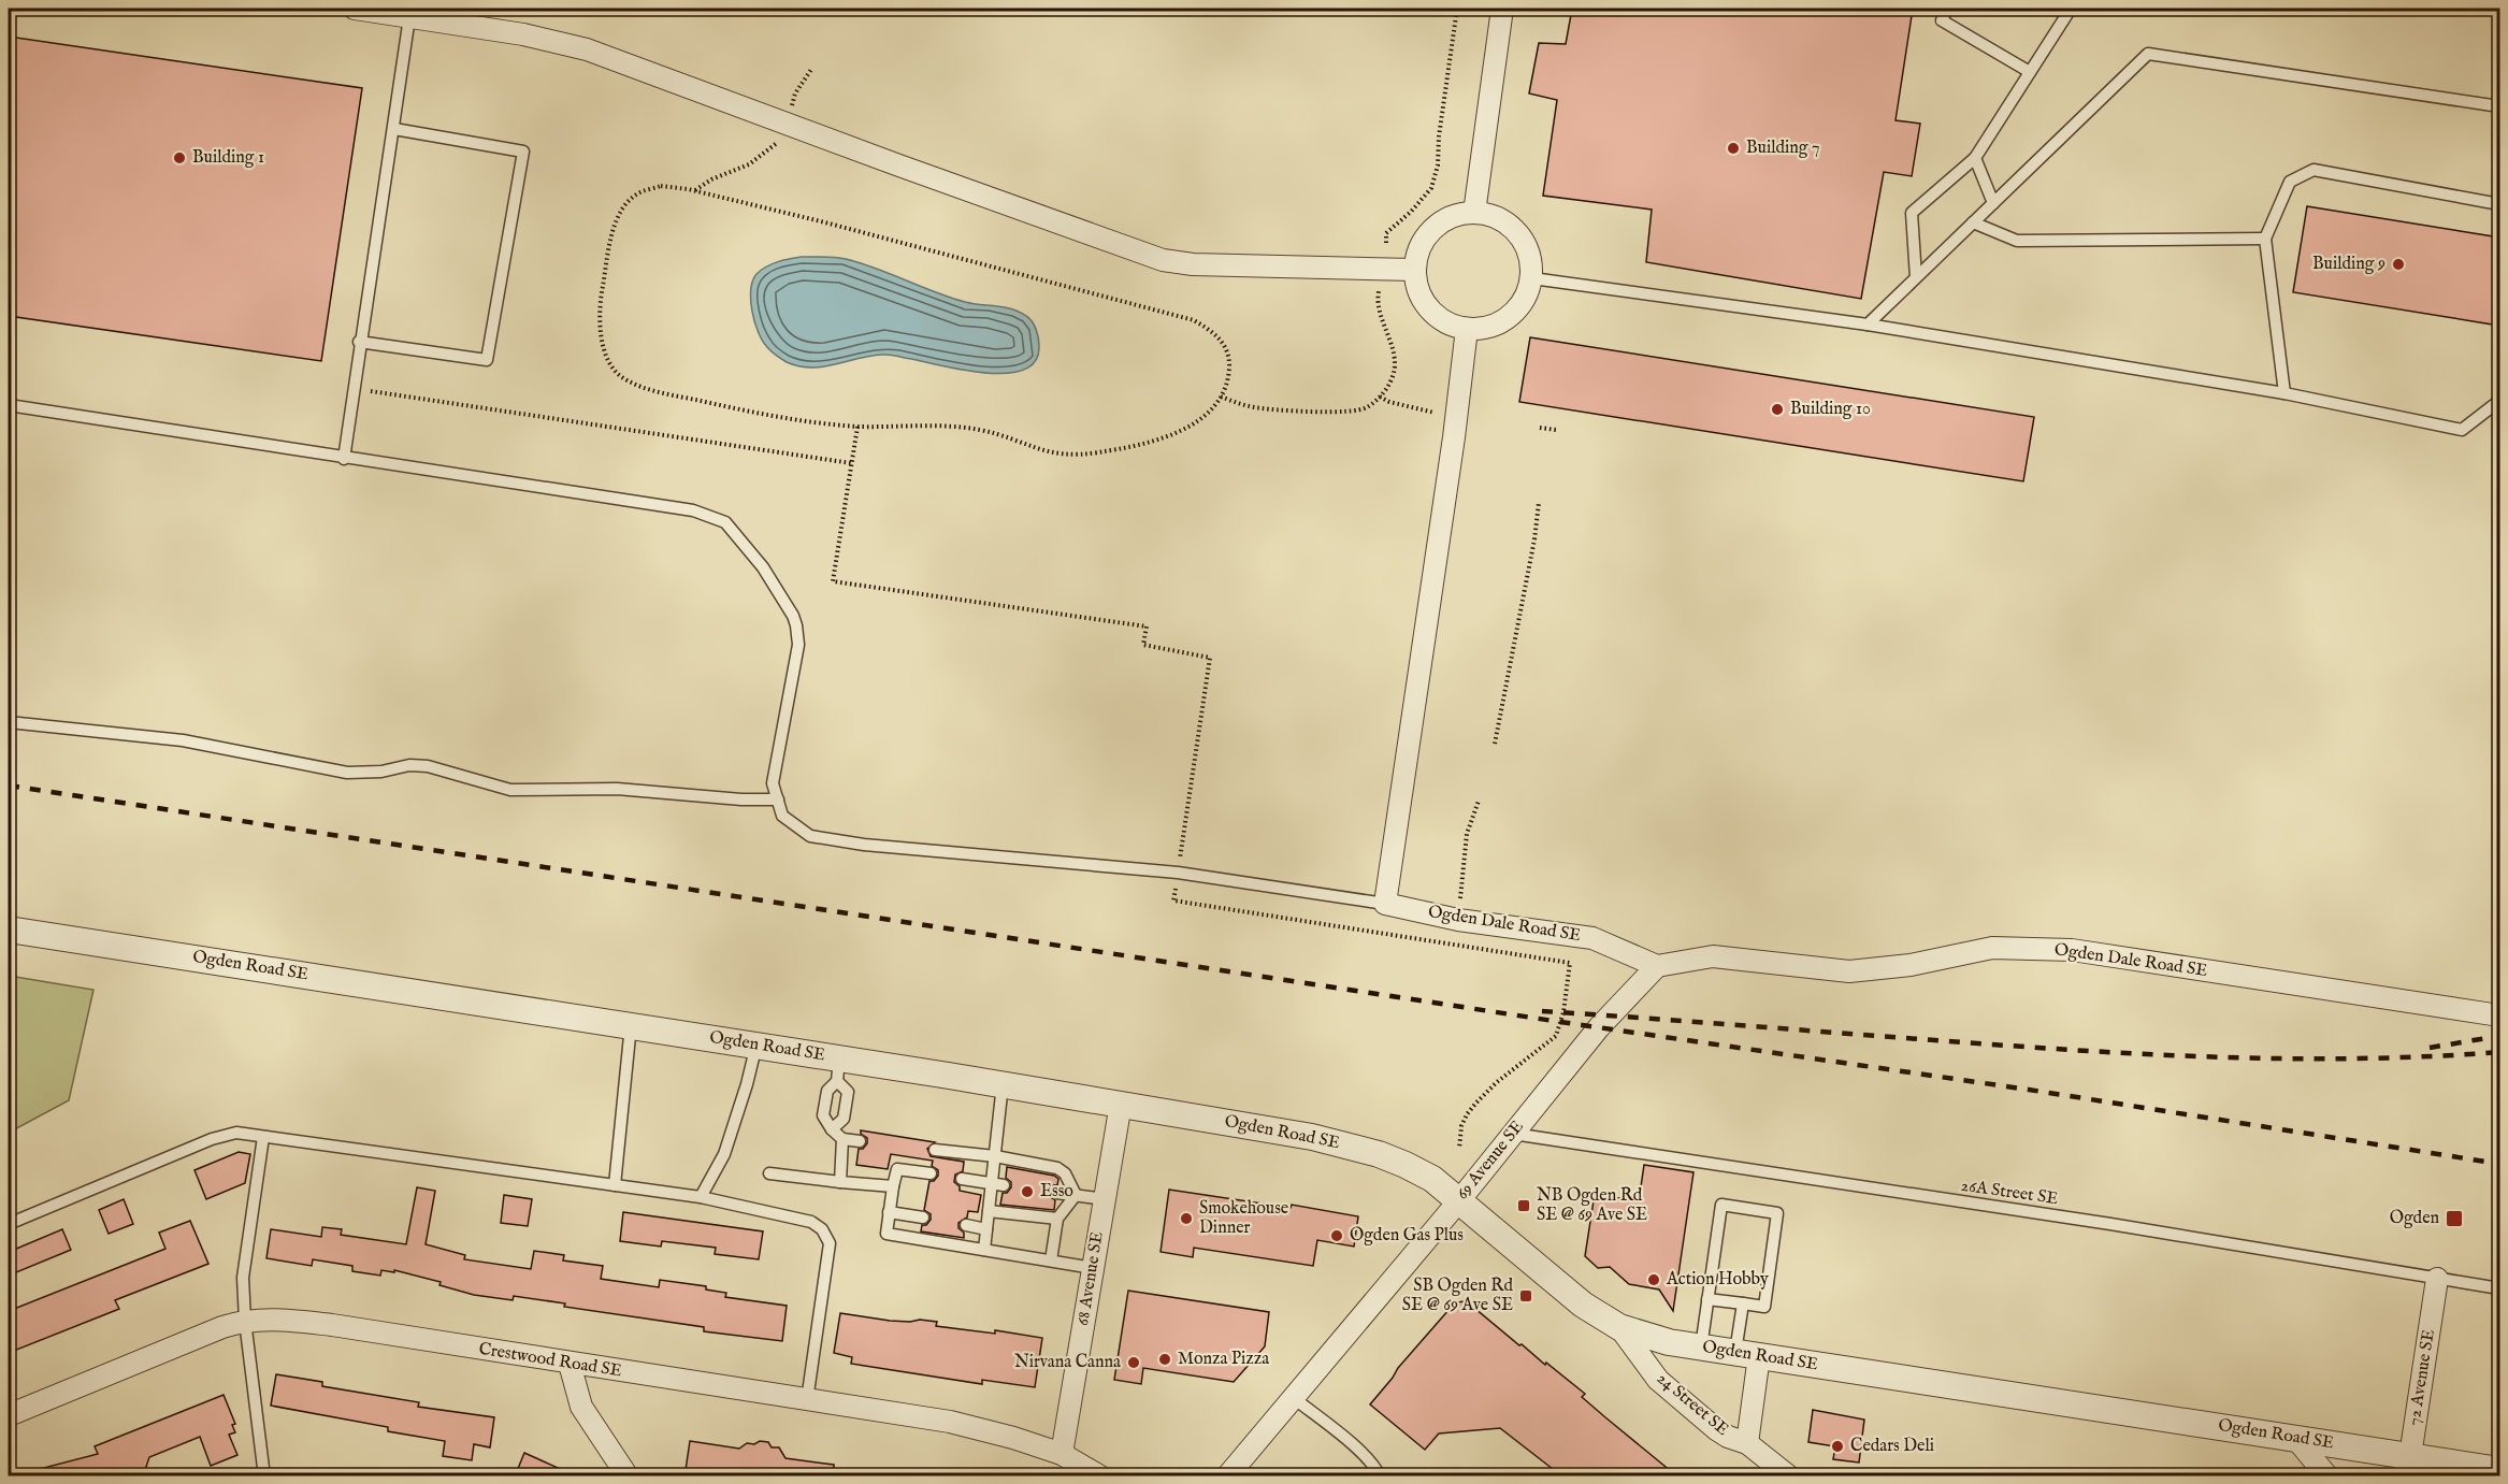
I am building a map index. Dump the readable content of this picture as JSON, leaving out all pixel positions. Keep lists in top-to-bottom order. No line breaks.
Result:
{"streets":{"street":["Ogden Dale Road SE","Ogden Road SE","69 Avenue SE","68 Avenue SE","Crestwood Road SE","72 Avenue SE","24 Street SE"],"lane":["26A Street SE"]},"crossings":[["Ogden Dale Road SE","69 Avenue SE"],["Ogden Road SE","69 Avenue SE"],["Ogden Road SE","68 Avenue SE"],["Ogden Road SE","72 Avenue SE"],["Ogden Road SE","24 Street SE"],["69 Avenue SE","26A Street SE"],["26A Street SE","72 Avenue SE"],["68 Avenue SE","Crestwood Road SE"]],"places":{"other":["Building 7","Building 1","Building 9","Building 10","Esso","Smokehouse Dinner","Ogden Gas Plus","Action Hobby","Monza Pizza","Nirvana Canna","Cedars Deli"],"transit":["NB Ogden Rd SE @ 69 Ave SE","Ogden","SB Ogden Rd SE @ 69 Ave SE"]}}
